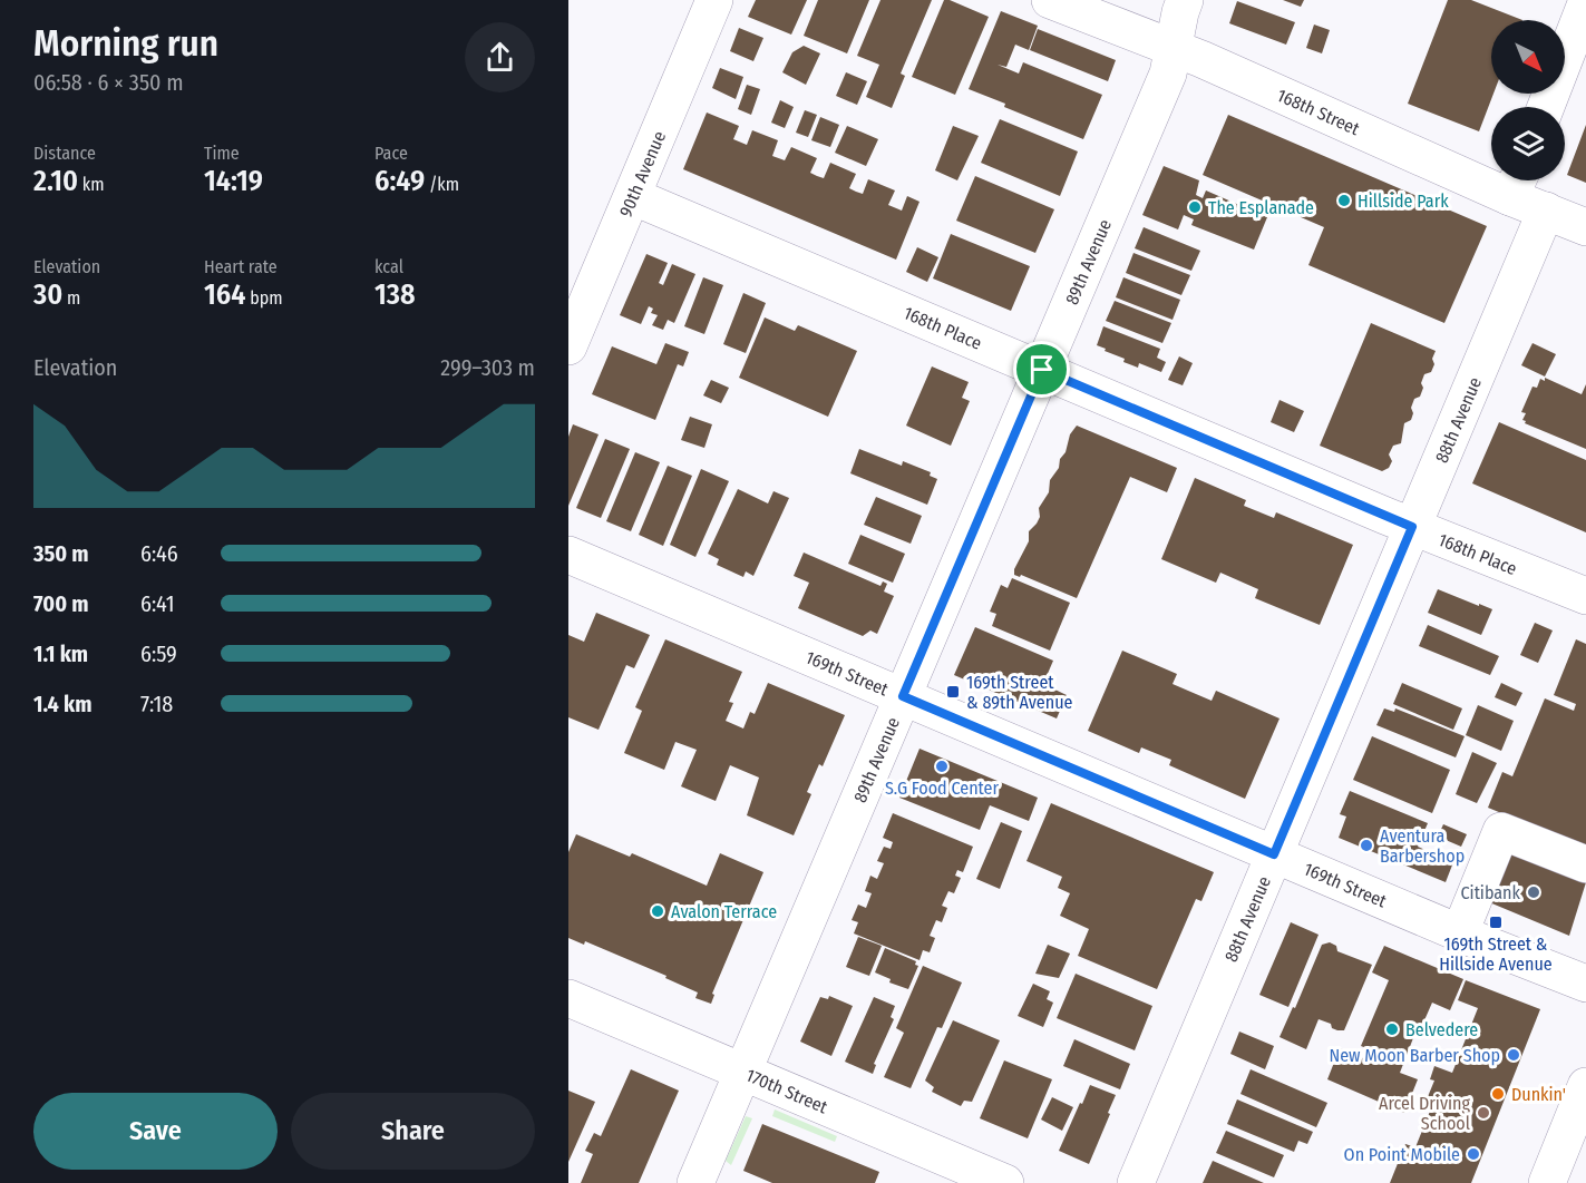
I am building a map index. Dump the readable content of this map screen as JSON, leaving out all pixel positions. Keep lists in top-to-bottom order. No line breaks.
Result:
{"streets":{"street":["168th Street","90th Avenue","89th Avenue","168th Place","88th Avenue","169th Street","170th Street"]},"crossings":[["168th Street","89th Avenue"],["168th Street","88th Avenue"],["90th Avenue","168th Place"],["89th Avenue","168th Place"],["89th Avenue","169th Street"],["89th Avenue","170th Street"],["168th Place","88th Avenue"],["88th Avenue","169th Street"]],"places":{"other":["Hillside Park","The Esplanade","S.G Food Center","Aventura Barbershop","Citibank","Avalon Terrace","Belvedere","New Moon Barber Shop","Dunkin'","Arcel Driving School","On Point Mobile"],"transit":["169th Street & 89th Avenue","169th Street & Hillside Avenue"]},"north":"bottom right","page":{"heading":["Morning run","06:58 · 6 × 350 m"],"stats":[["Distance","2.10 km"],["Time","14:19"],["Pace","6:49 /km"],["Elevation","30 m"],["Heart rate","164 bpm"],["kcal","138"]],"chart":["Elevation","299–303 m"],"list":[{"name":"350 m","note":"6:46"},{"name":"700 m","note":"6:41"},{"name":"1.1 km","note":"6:59"},{"name":"1.4 km","note":"7:18"}],"buttons":["Save","Share"]}}
